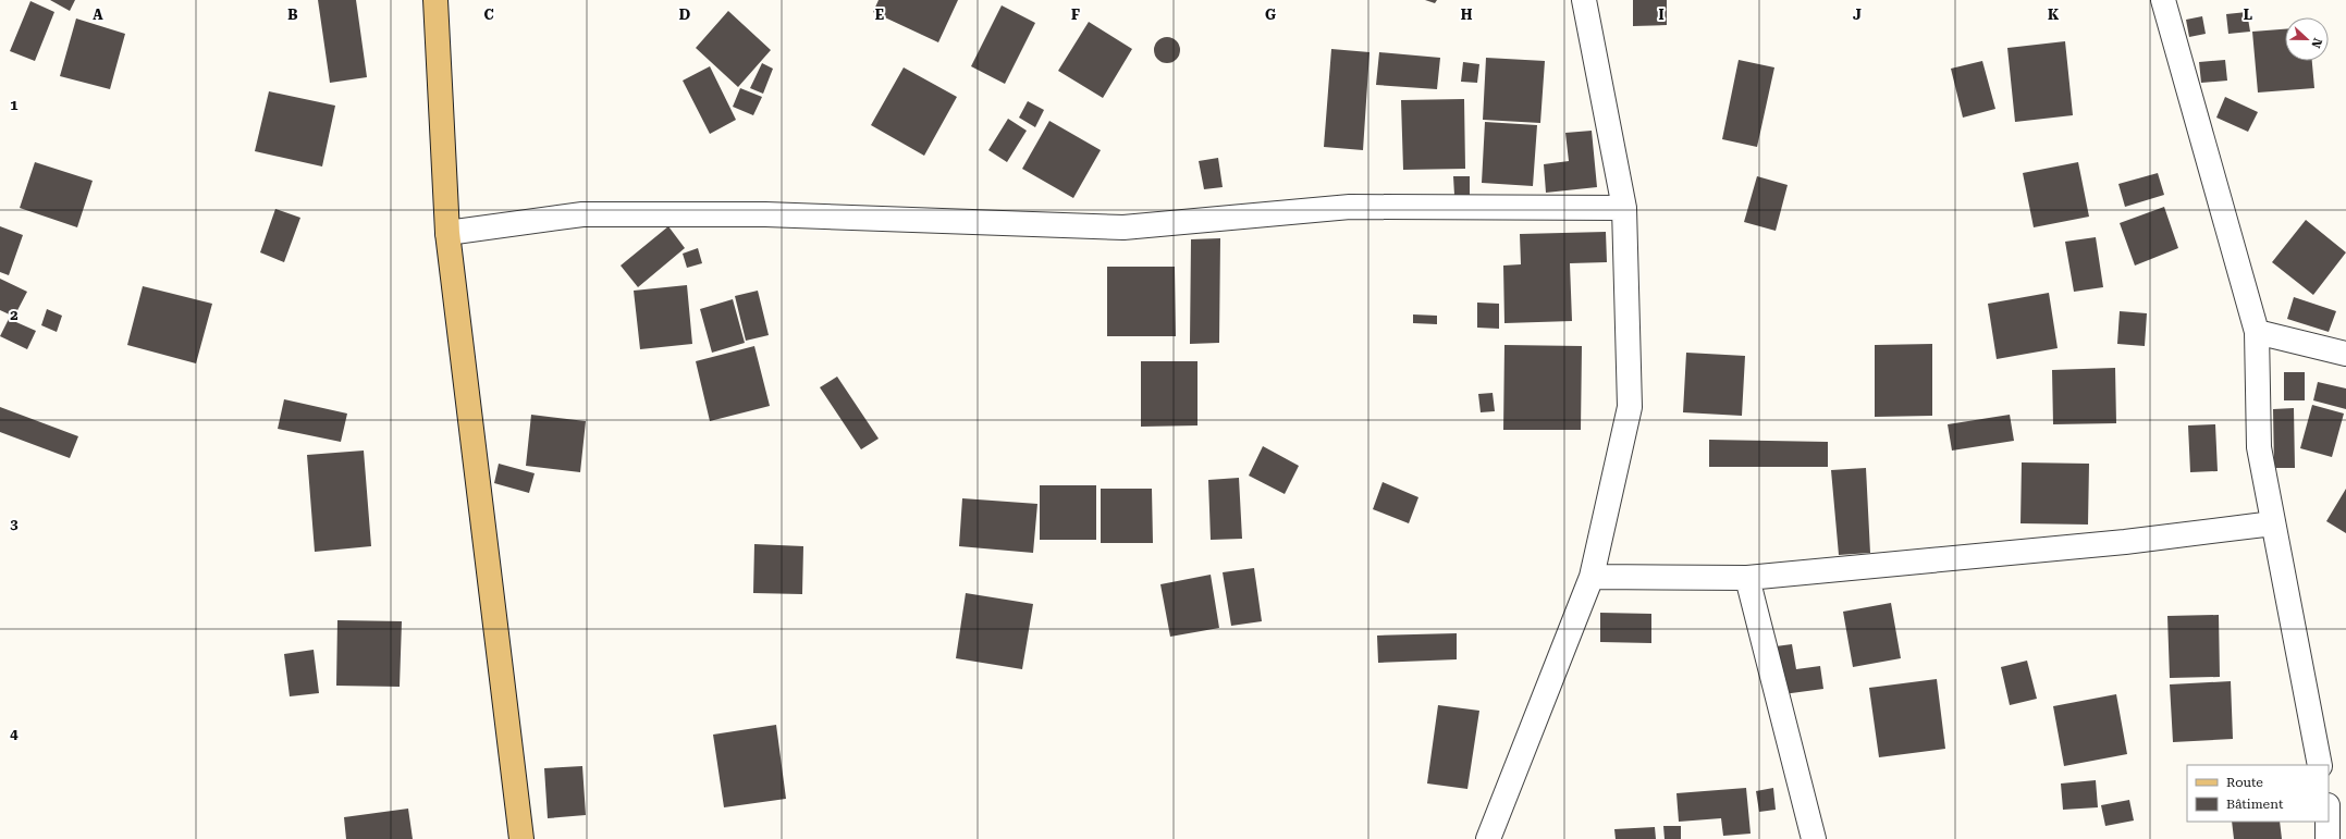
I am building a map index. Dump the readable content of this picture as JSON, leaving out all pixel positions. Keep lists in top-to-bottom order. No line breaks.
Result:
{"legend":["Route","Bâtiment"],"north":"right","grid":{"columns":["A","B","C","D","E","F","G","H","I","J","K","L"],"rows":["1","2","3","4"]}}
